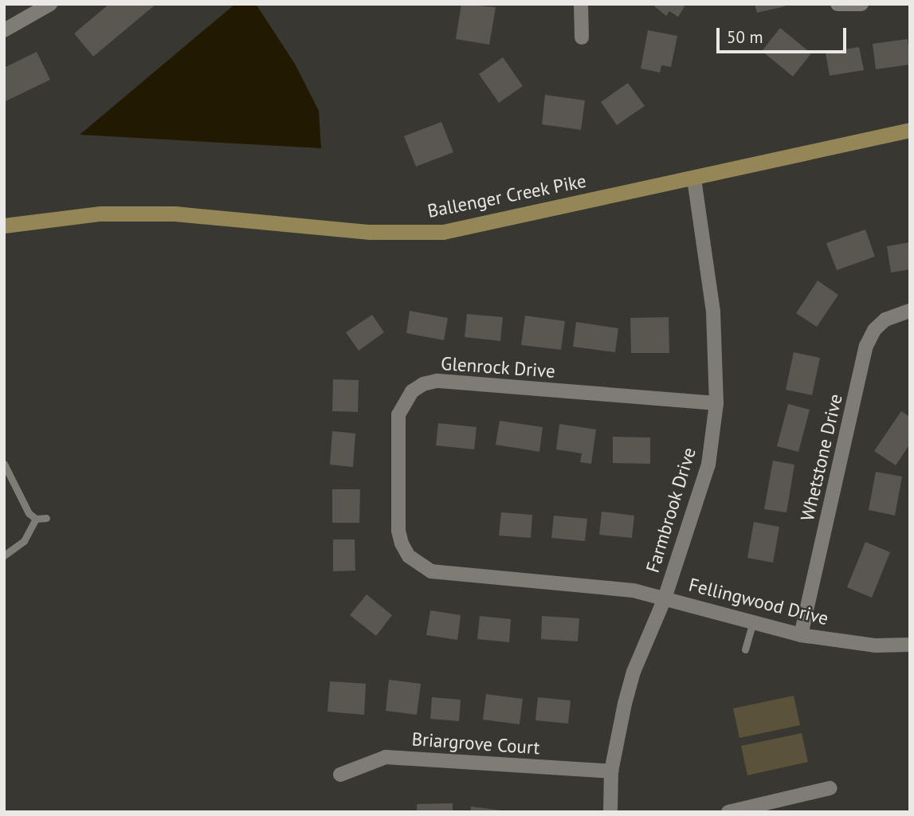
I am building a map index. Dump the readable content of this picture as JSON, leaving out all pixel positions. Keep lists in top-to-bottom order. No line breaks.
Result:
{"streets":{"main road":["Ballenger Creek Pike"],"street":["Glenrock Drive","Whetstone Drive","Farmbrook Drive","Fellingwood Drive","Briargrove Court"]},"crossings":[["Ballenger Creek Pike","Farmbrook Drive"],["Glenrock Drive","Farmbrook Drive"],["Glenrock Drive","Fellingwood Drive"],["Whetstone Drive","Fellingwood Drive"],["Farmbrook Drive","Fellingwood Drive"],["Farmbrook Drive","Briargrove Court"]],"scale_bar":"50 m"}
